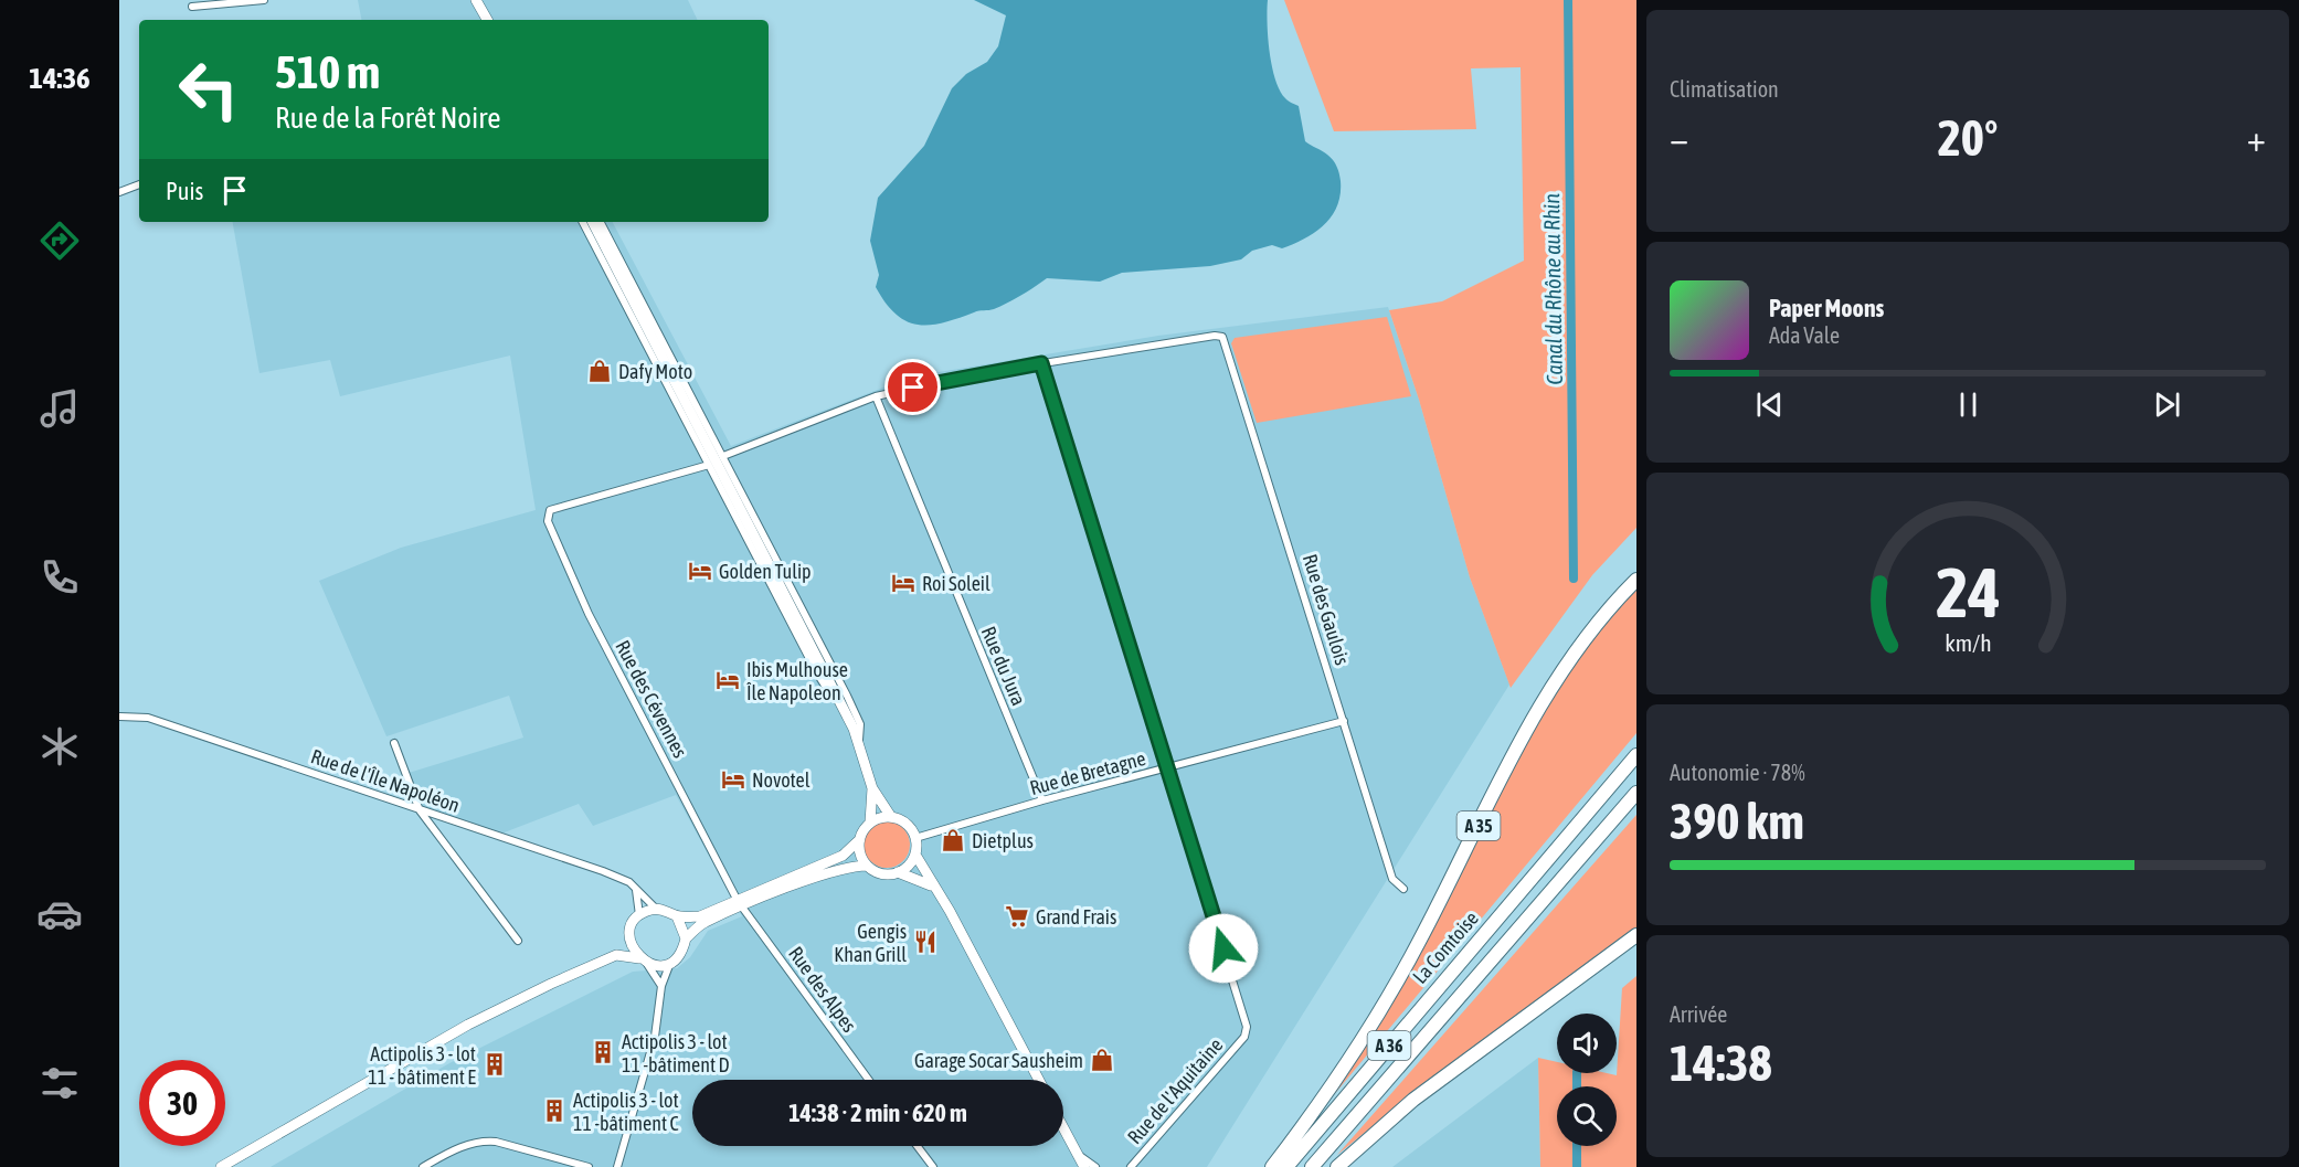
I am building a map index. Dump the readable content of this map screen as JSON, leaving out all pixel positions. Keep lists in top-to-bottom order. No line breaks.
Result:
{"streets":{"highway":["A 35","La Comtoise","A 36"],"street":["Rue des Gaulois","Rue du Jura","Rue des Cévennes","Rue de Bretagne","Rue de l'Île Napoléon","Rue des Alpes","Rue de l'Aquitaine"]},"crossings":[["Rue des Gaulois","Rue de Bretagne"],["Rue du Jura","Rue de Bretagne"],["Rue des Cévennes","Rue des Alpes"],["Rue de Bretagne","Rue de l'Aquitaine"]],"water":["Canal du Rhône au Rhin"],"places":{"shop":["Dafy Moto","Dietplus","Garage Socar Sausheim"],"hotel":["Golden Tulip","Roi Soleil","Ibis Mulhouse Île Napoleon","Novotel"],"supermarket":["Grand Frais"],"restaurant":["Gengis Khan Grill"],"building":["Actipolis 3 - lot 11 -bâtiment D","Actipolis 3 - lot 11 - bâtiment E","Actipolis 3 - lot 11 -bâtiment C"]},"page":{"tabs":"14:36","tile":["Climatisation",["Autonomie · 78%","390 km"],["Arrivée","14:38"]],"turn":["510 m","Rue de la Forêt Noire"],"heat":["−","20°","+"],"then":"Puis","song":["Paper Moons","Ada Vale"],"limit":"30","trip":"14:38 · 2 min · 620 m","gauge":["24","km/h"]}}
